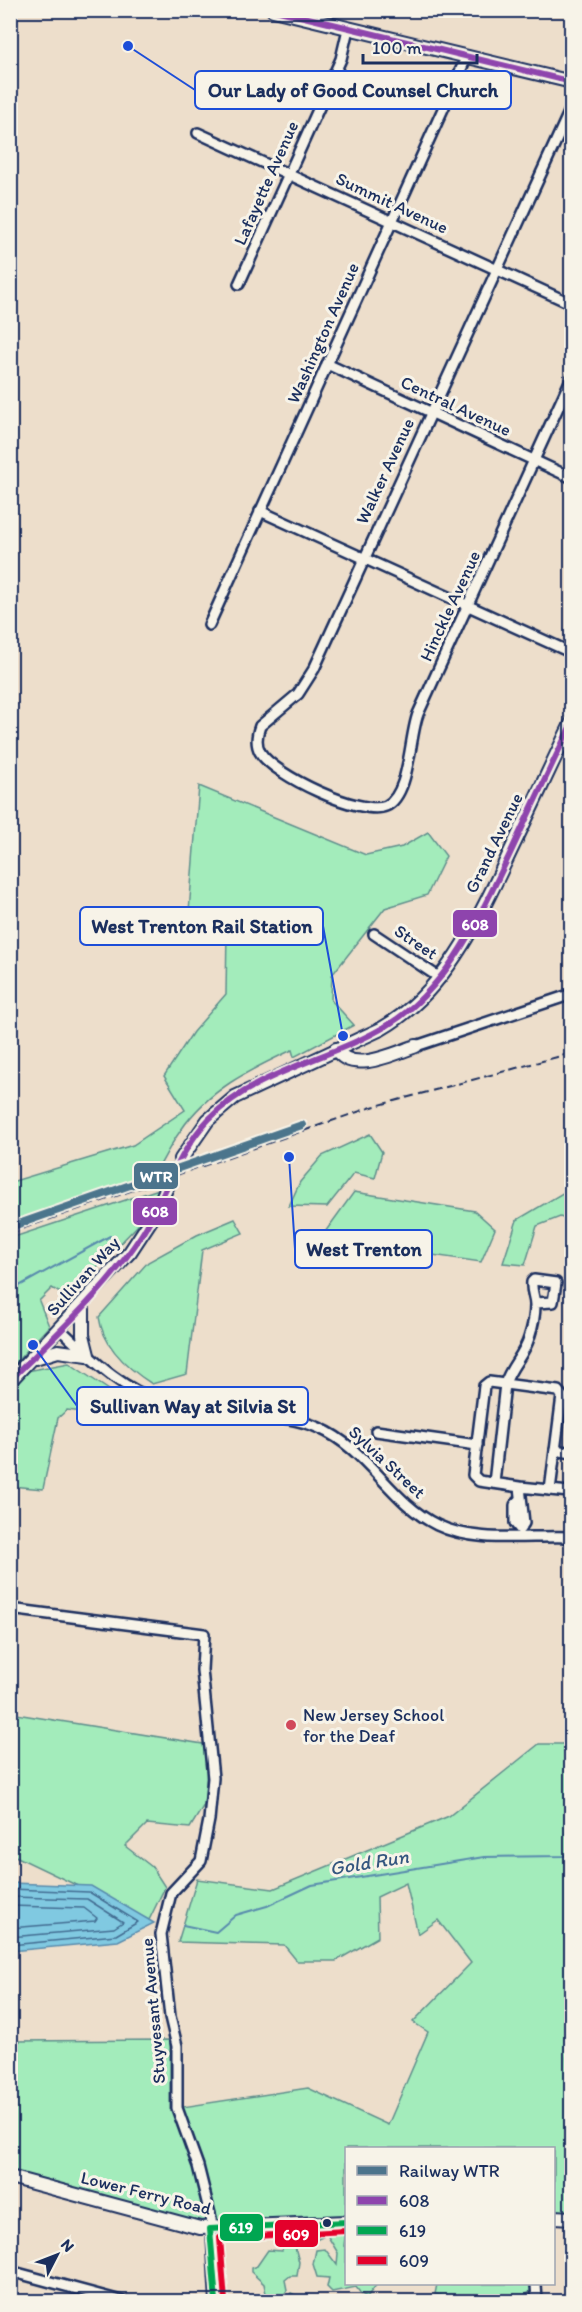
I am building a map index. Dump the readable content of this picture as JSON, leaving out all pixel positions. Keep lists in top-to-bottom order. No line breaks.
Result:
{"streets":{"main road":["Grand Avenue","Sullivan Way","Lower Ferry Road"],"street":["Lafayette Avenue","Summit Avenue","Washington Avenue","Central Avenue","Walker Avenue","Hinckle Avenue","Street","Sylvia Street","Stuyvesant Avenue"]},"crossings":[["Lafayette Avenue","Summit Avenue"],["Summit Avenue","Washington Avenue"],["Summit Avenue","Walker Avenue"],["Washington Avenue","Central Avenue"],["Central Avenue","Walker Avenue"],["Central Avenue","Hinckle Avenue"],["Walker Avenue","Hinckle Avenue"],["Grand Avenue","Street"],["Sullivan Way","Sylvia Street"],["Stuyvesant Avenue","Lower Ferry Road"]],"water":["Gold Run"],"places":["Our Lady of Good Counsel Church","West Trenton Rail Station","West Trenton","Sullivan Way at Silvia St","New Jersey School for the Deaf"],"lines":["transit line 608","rail line WTR","transit line 619","transit line 609"],"legend":["Railway WTR","608","619","609"],"scale_bar":"100 m","north":"top right"}
